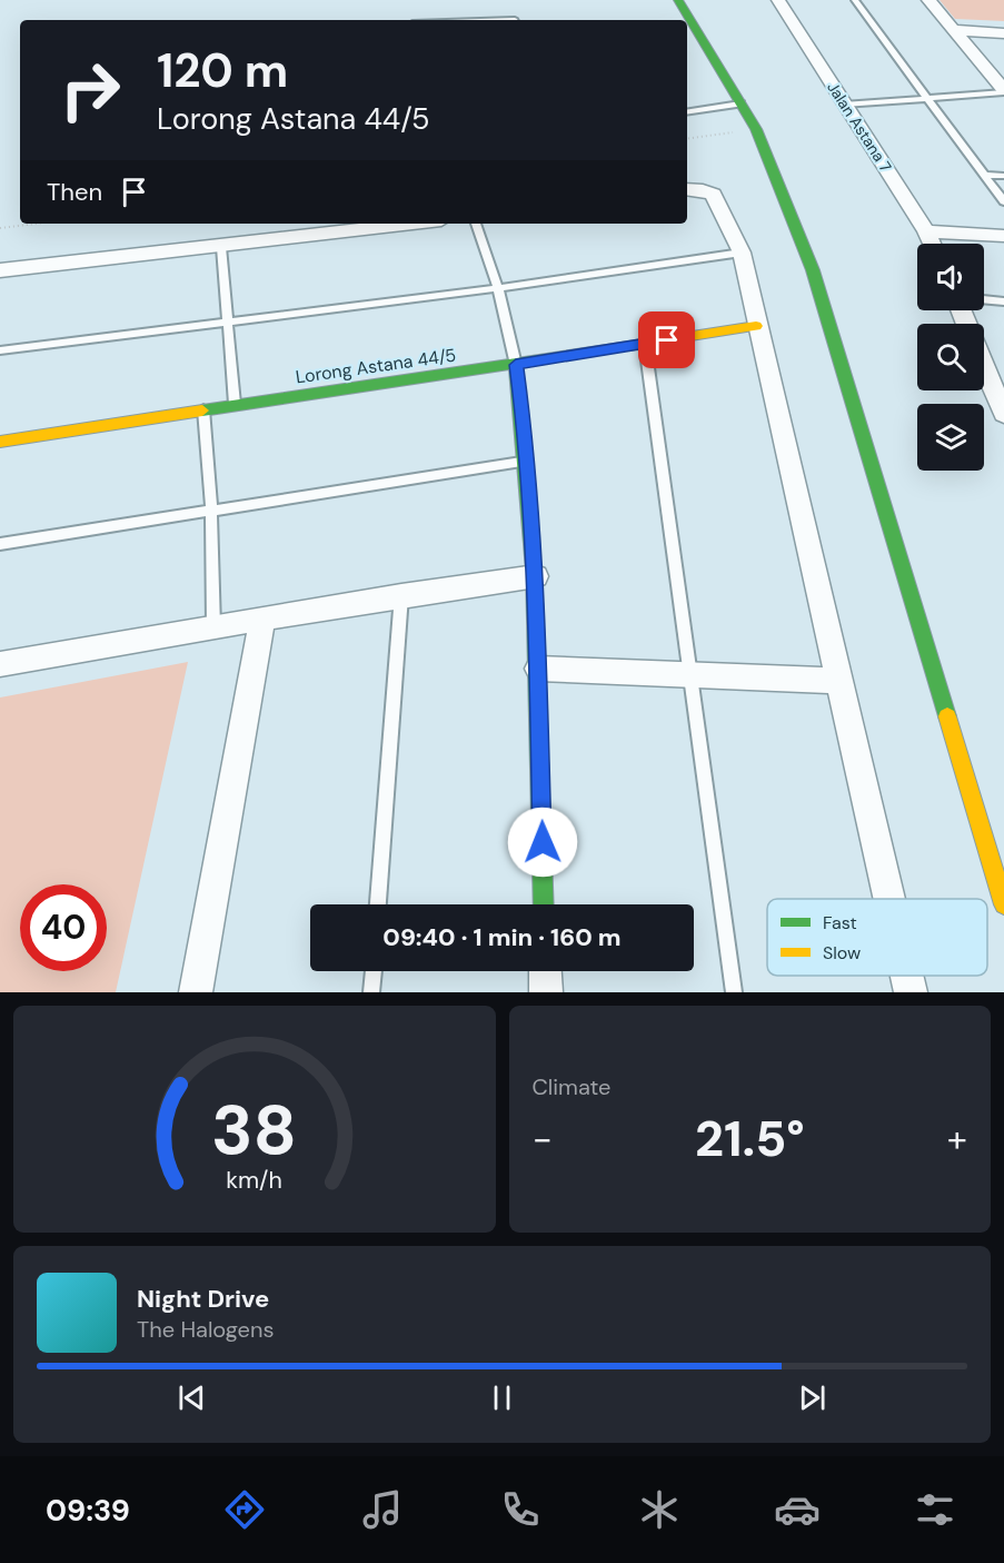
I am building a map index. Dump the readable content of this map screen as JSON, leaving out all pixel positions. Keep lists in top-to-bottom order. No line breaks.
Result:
{"streets":{"street":["Jalan Astana 7","Lorong Astana 44/5"]},"legend":["Fast","Slow"],"page":{"turn":["120 m","Lorong Astana 44/5"],"then":"Then","limit":"40","trip":"09:40 · 1 min · 160 m","tile":"Climate","heat":["−","21.5°","+"],"song":["Night Drive","The Halogens"],"tabs":"09:39","gauge":["38","km/h"]}}
